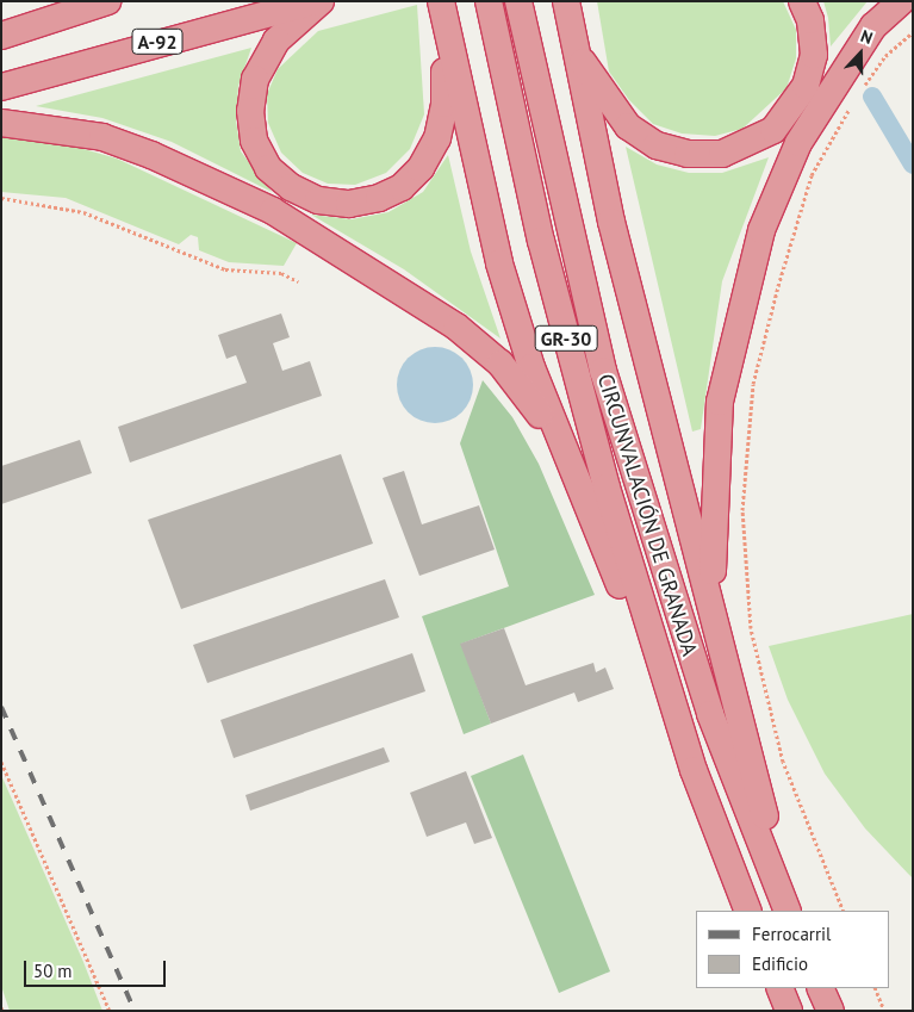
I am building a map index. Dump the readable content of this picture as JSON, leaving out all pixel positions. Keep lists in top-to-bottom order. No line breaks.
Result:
{"streets":{"highway":["A-92","GR-30","CIRCUNVALACIÓN DE GRANADA"]},"legend":["Ferrocarril","Edificio"],"scale_bar":"50 m","north":"top"}
